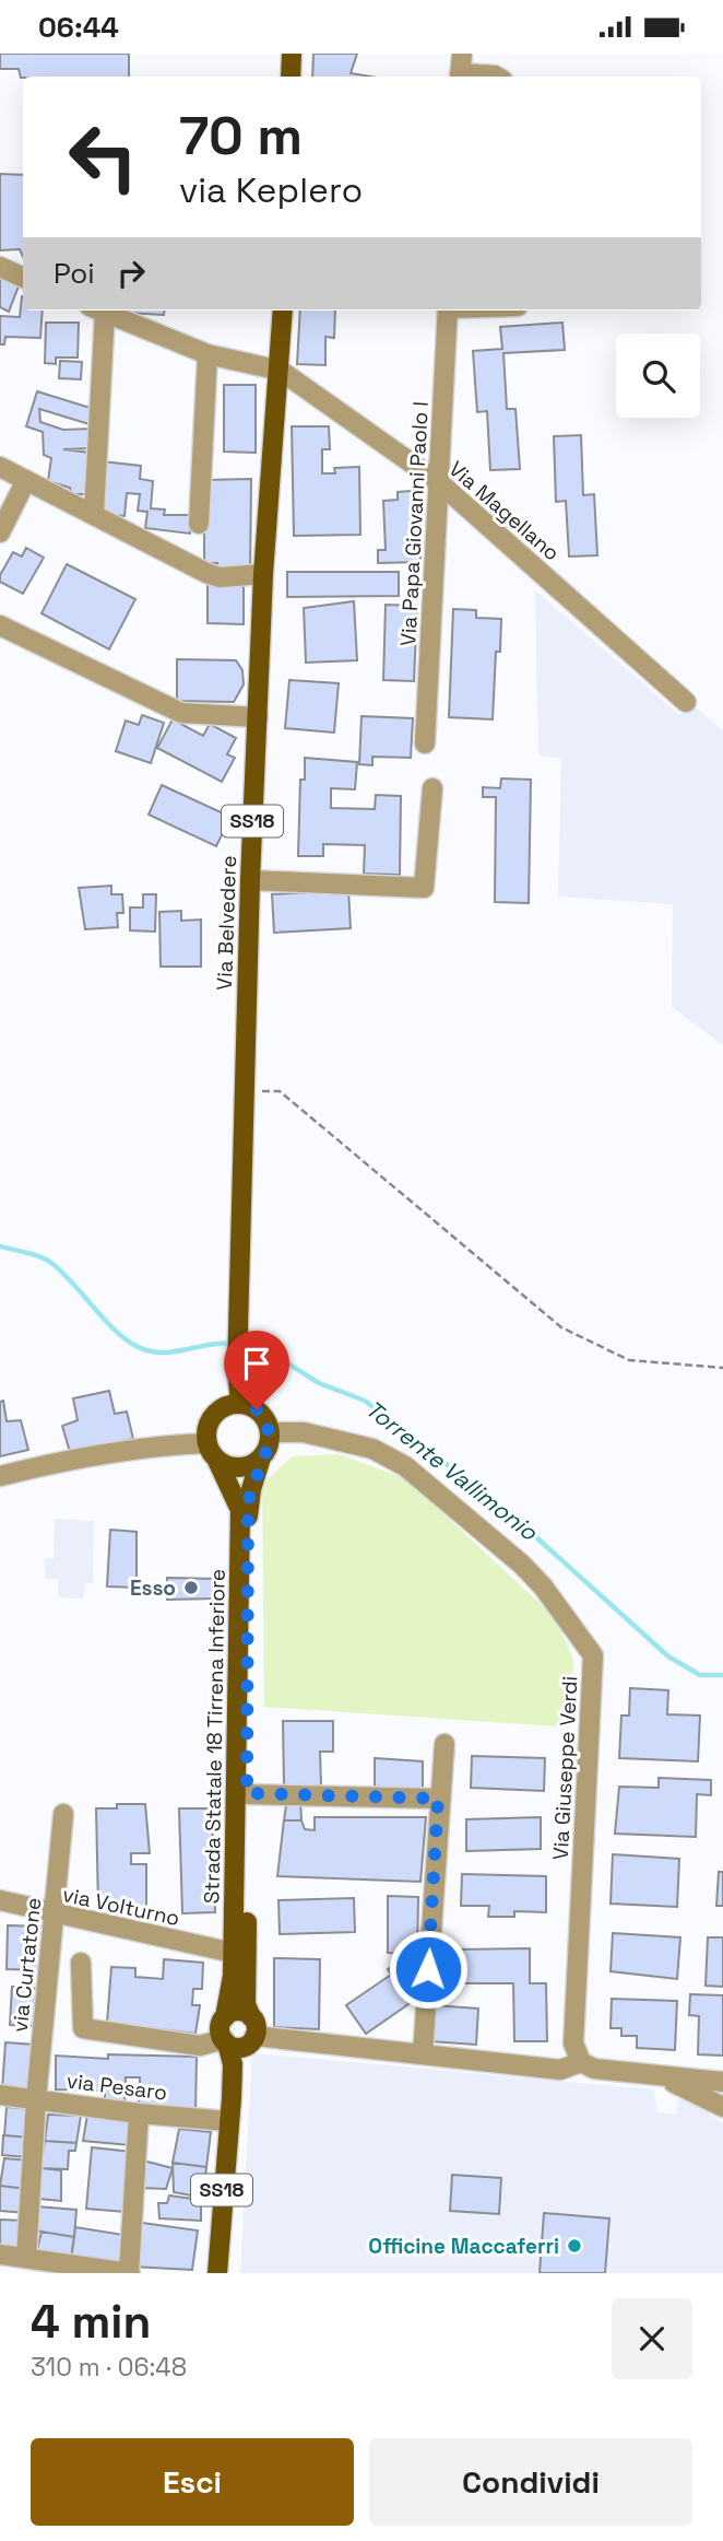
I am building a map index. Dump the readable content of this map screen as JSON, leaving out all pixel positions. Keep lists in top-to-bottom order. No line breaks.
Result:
{"streets":{"main road":["SS18","Via Belvedere","Strada Statale 18 Tirrena Inferiore"],"street":["Via Magellano","Via Papa Giovanni Paolo I","Via Giuseppe Verdi","via Volturno","via Curtatone","via Pesaro"]},"crossings":[["Via Magellano","Via Papa Giovanni Paolo I"],["Via Magellano","Via Belvedere"],["Via Belvedere","Strada Statale 18 Tirrena Inferiore"],["Via Belvedere","Via Giuseppe Verdi"],["Strada Statale 18 Tirrena Inferiore","Via Giuseppe Verdi"],["Strada Statale 18 Tirrena Inferiore","via Volturno"],["Strada Statale 18 Tirrena Inferiore","via Pesaro"],["via Volturno","via Curtatone"],["via Curtatone","via Pesaro"]],"water":["Torrente Vallimonio"],"places":["Esso","Officine Maccaferri"],"page":{"status":"06:44","turn":["70 m","via Keplero"],"then":"Poi","heading":["4 min","310 m · 06:48"],"buttons":["Esci","Condividi"]}}
